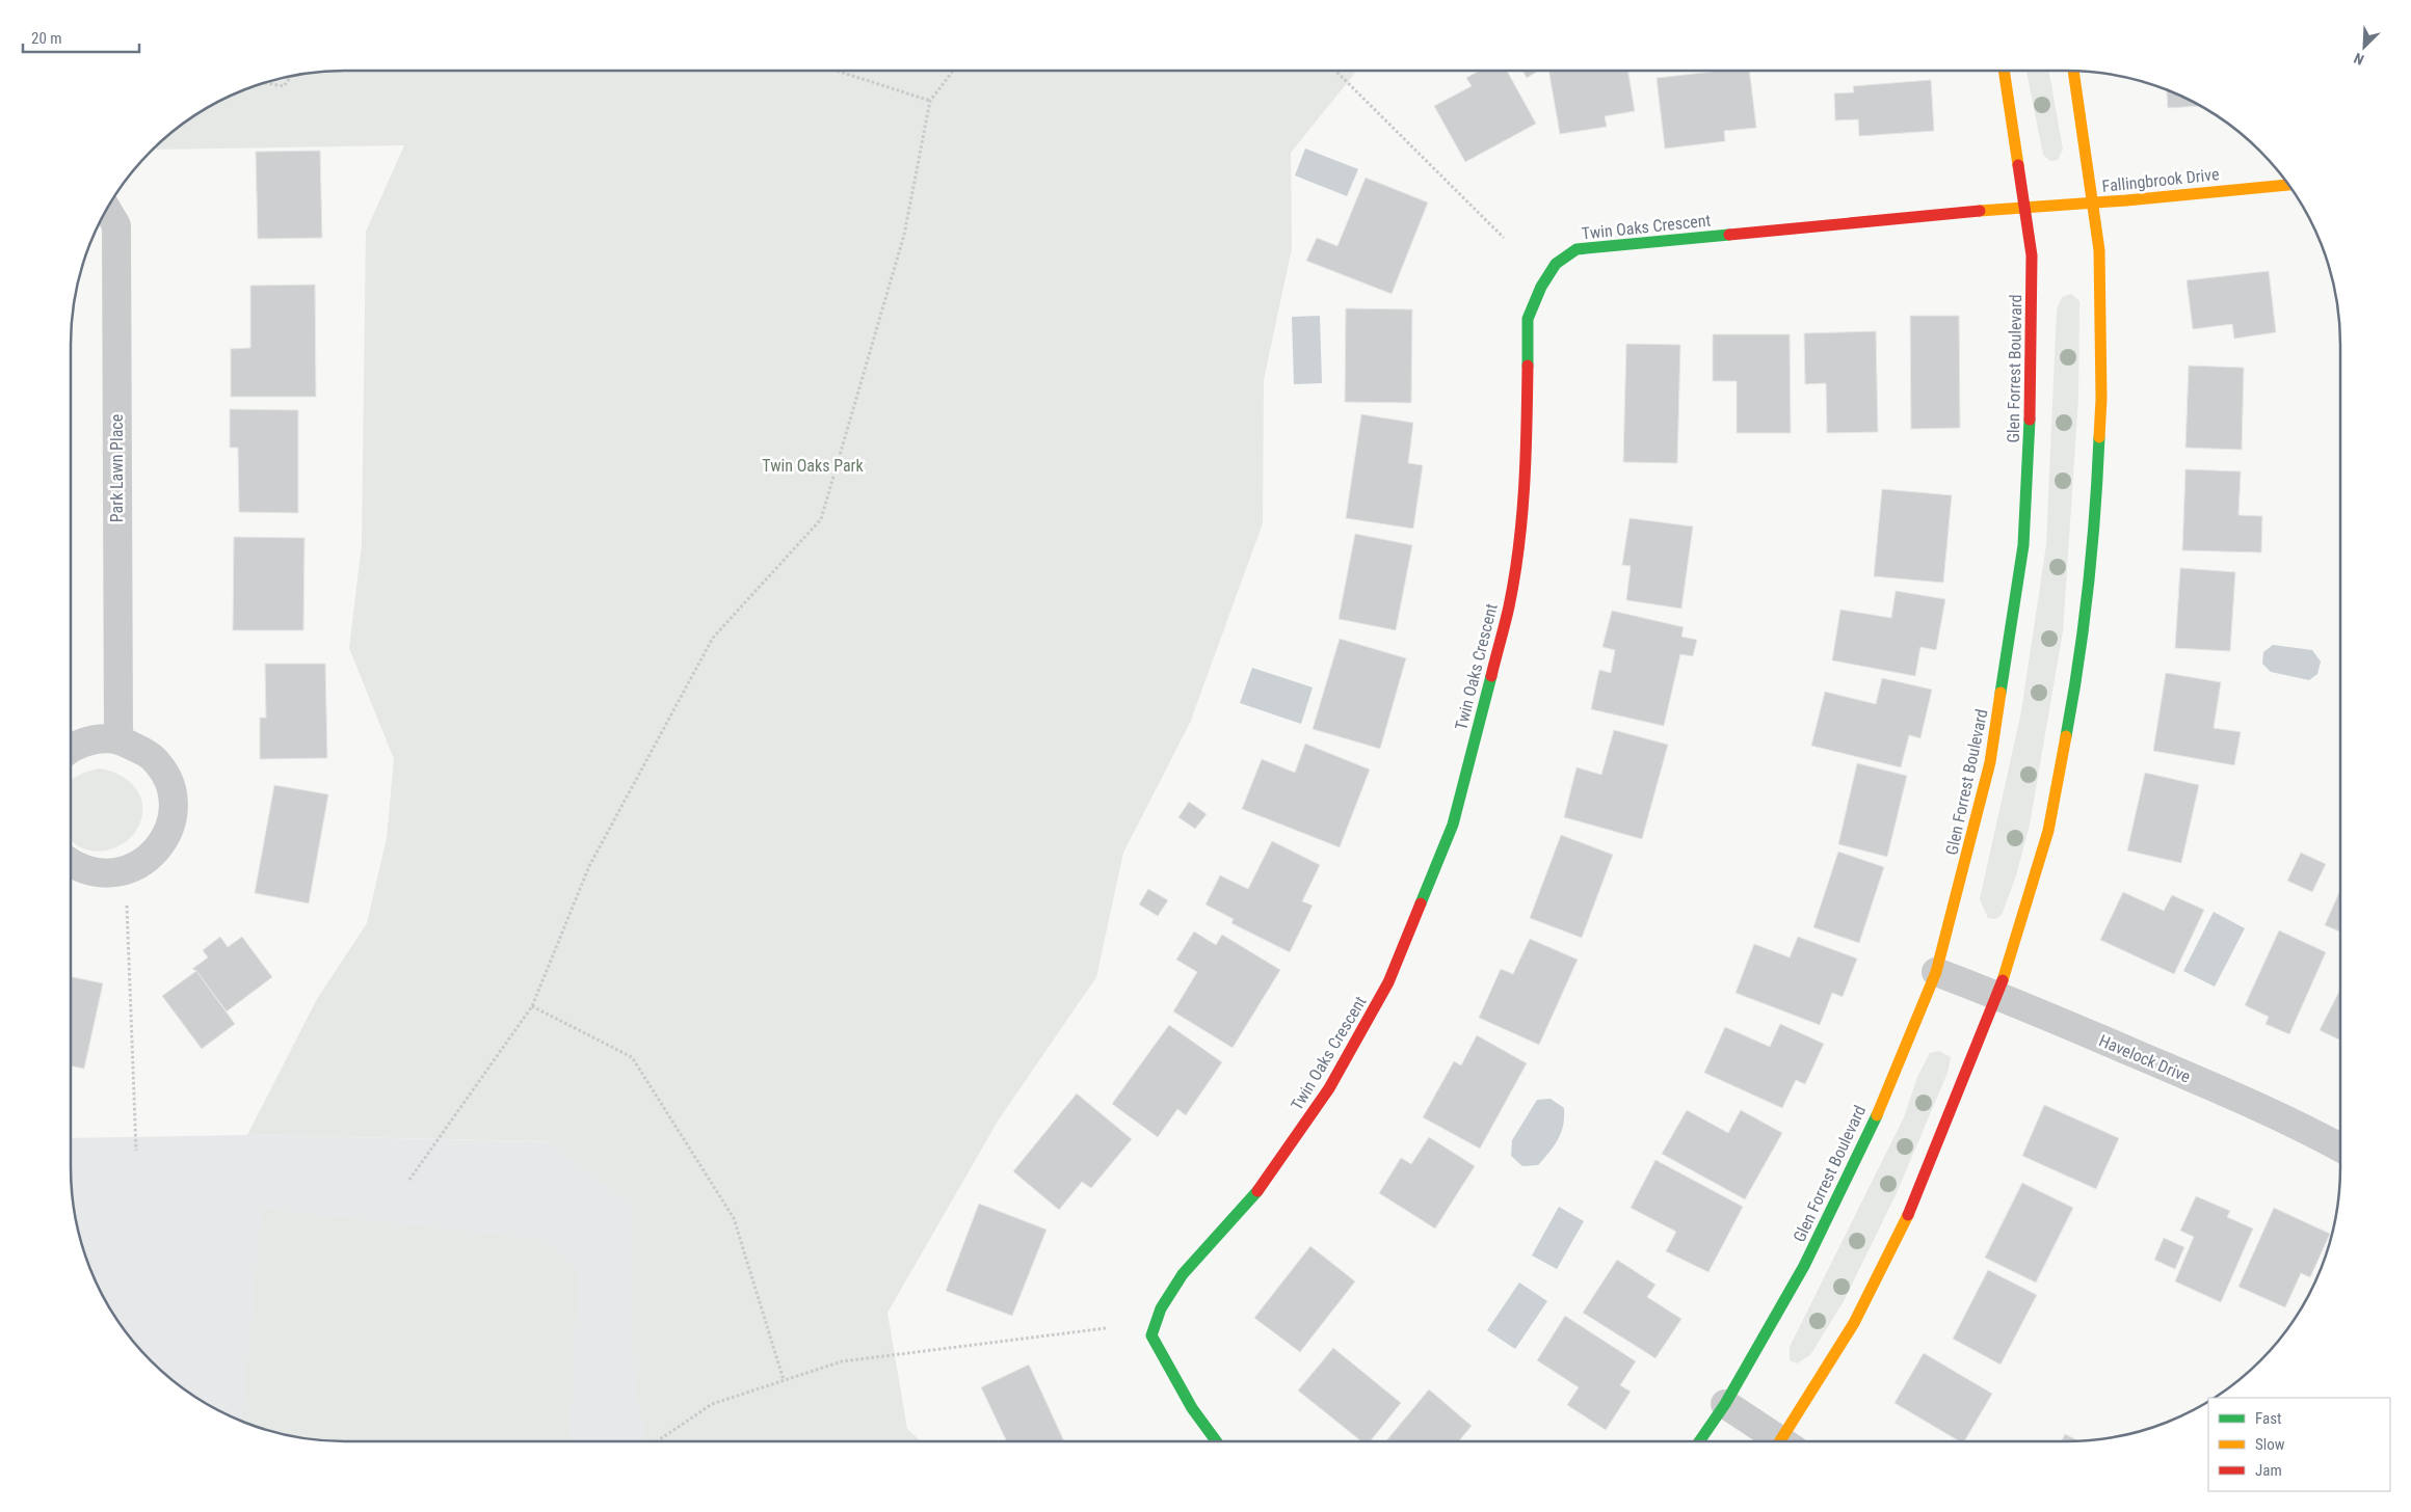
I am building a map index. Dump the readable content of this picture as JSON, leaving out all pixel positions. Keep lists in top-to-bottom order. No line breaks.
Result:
{"streets":{"street":["Fallingbrook Drive","Twin Oaks Crescent","Glen Forrest Boulevard","Park Lawn Place","Havelock Drive"]},"crossings":[["Fallingbrook Drive","Twin Oaks Crescent"],["Fallingbrook Drive","Glen Forrest Boulevard"],["Twin Oaks Crescent","Glen Forrest Boulevard"],["Glen Forrest Boulevard","Havelock Drive"]],"parks":["Twin Oaks Park"],"legend":["Fast","Slow","Jam"],"scale_bar":"20 m","north":"bottom left"}
